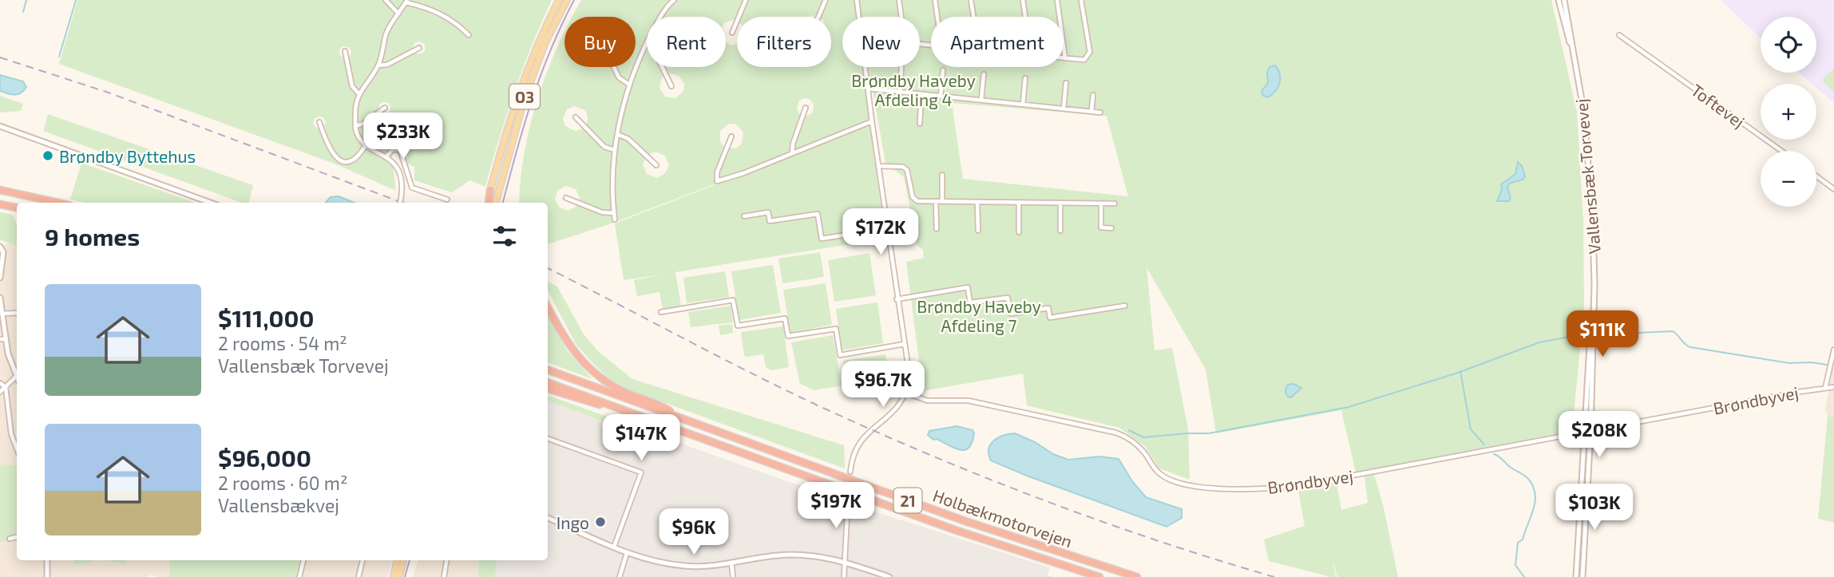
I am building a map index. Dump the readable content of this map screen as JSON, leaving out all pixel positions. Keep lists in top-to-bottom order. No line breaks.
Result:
{"streets":{"highway":["21","Holbækmotorvejen"],"main road":["O3"],"street":["Toftevej","Vallensbæk Torvevej","Brøndbyvej"]},"crossings":[["Vallensbæk Torvevej","Brøndbyvej"]],"parks":["Brøndby Haveby Afdeling 4","Brøndby Haveby Afdeling 7"],"places":["Brøndby Byttehus","Ingo"],"page":{"map_buttons":["+","−"],"chip":["Buy","Rent","Filters","New","Apartment"],"price":["$233K","$172K","$111K","$96.7K","$208K","$147K","$197K","$103K","$96K"],"heading":"9 homes","list":[{"name":"$111,000","note":"2 rooms · 54 m² · Vallensbæk Torvevej"},{"name":"$96,000","note":"2 rooms · 60 m² · Vallensbækvej"}]}}
